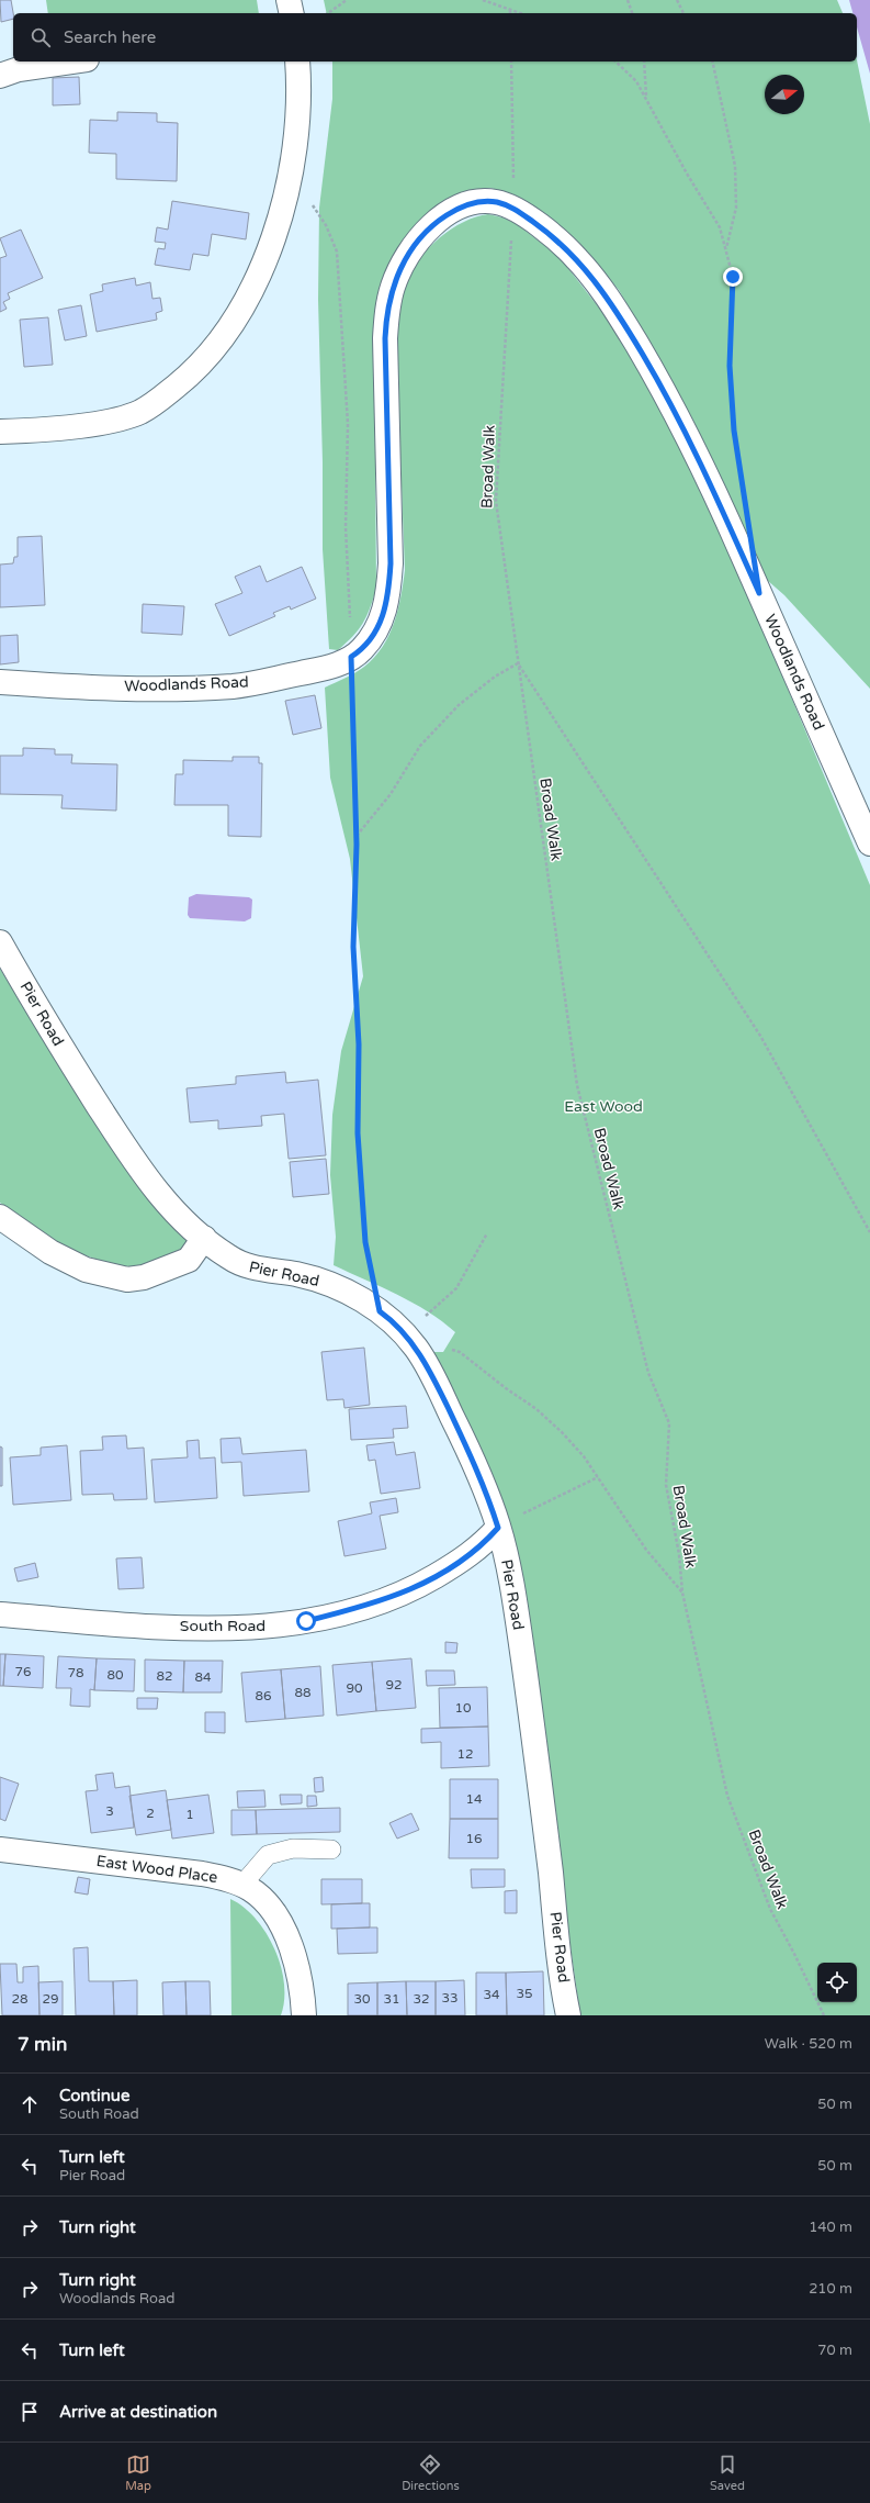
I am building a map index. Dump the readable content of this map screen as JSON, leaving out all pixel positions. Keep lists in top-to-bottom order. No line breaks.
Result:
{"streets":{"street":["Woodlands Road","Pier Road","South Road","East Wood Place"],"path":["Broad Walk"]},"crossings":[["Pier Road","South Road"]],"parks":["East Wood"],"house_numbers":["76","78","80","82","84","92","90","88","86","10","12","14","3","2","1","16","35","34","33","28","29","30","31","32"],"north":"right","page":{"search":"Search here","heading":["7 min","Walk · 520 m"],"list":[["Continue","South Road","50 m"],["Turn left","Pier Road","50 m"],["Turn right","140 m"],["Turn right","Woodlands Road","210 m"],["Turn left","70 m"],"Arrive at destination"],"nav":["Map","Directions","Saved"]}}
